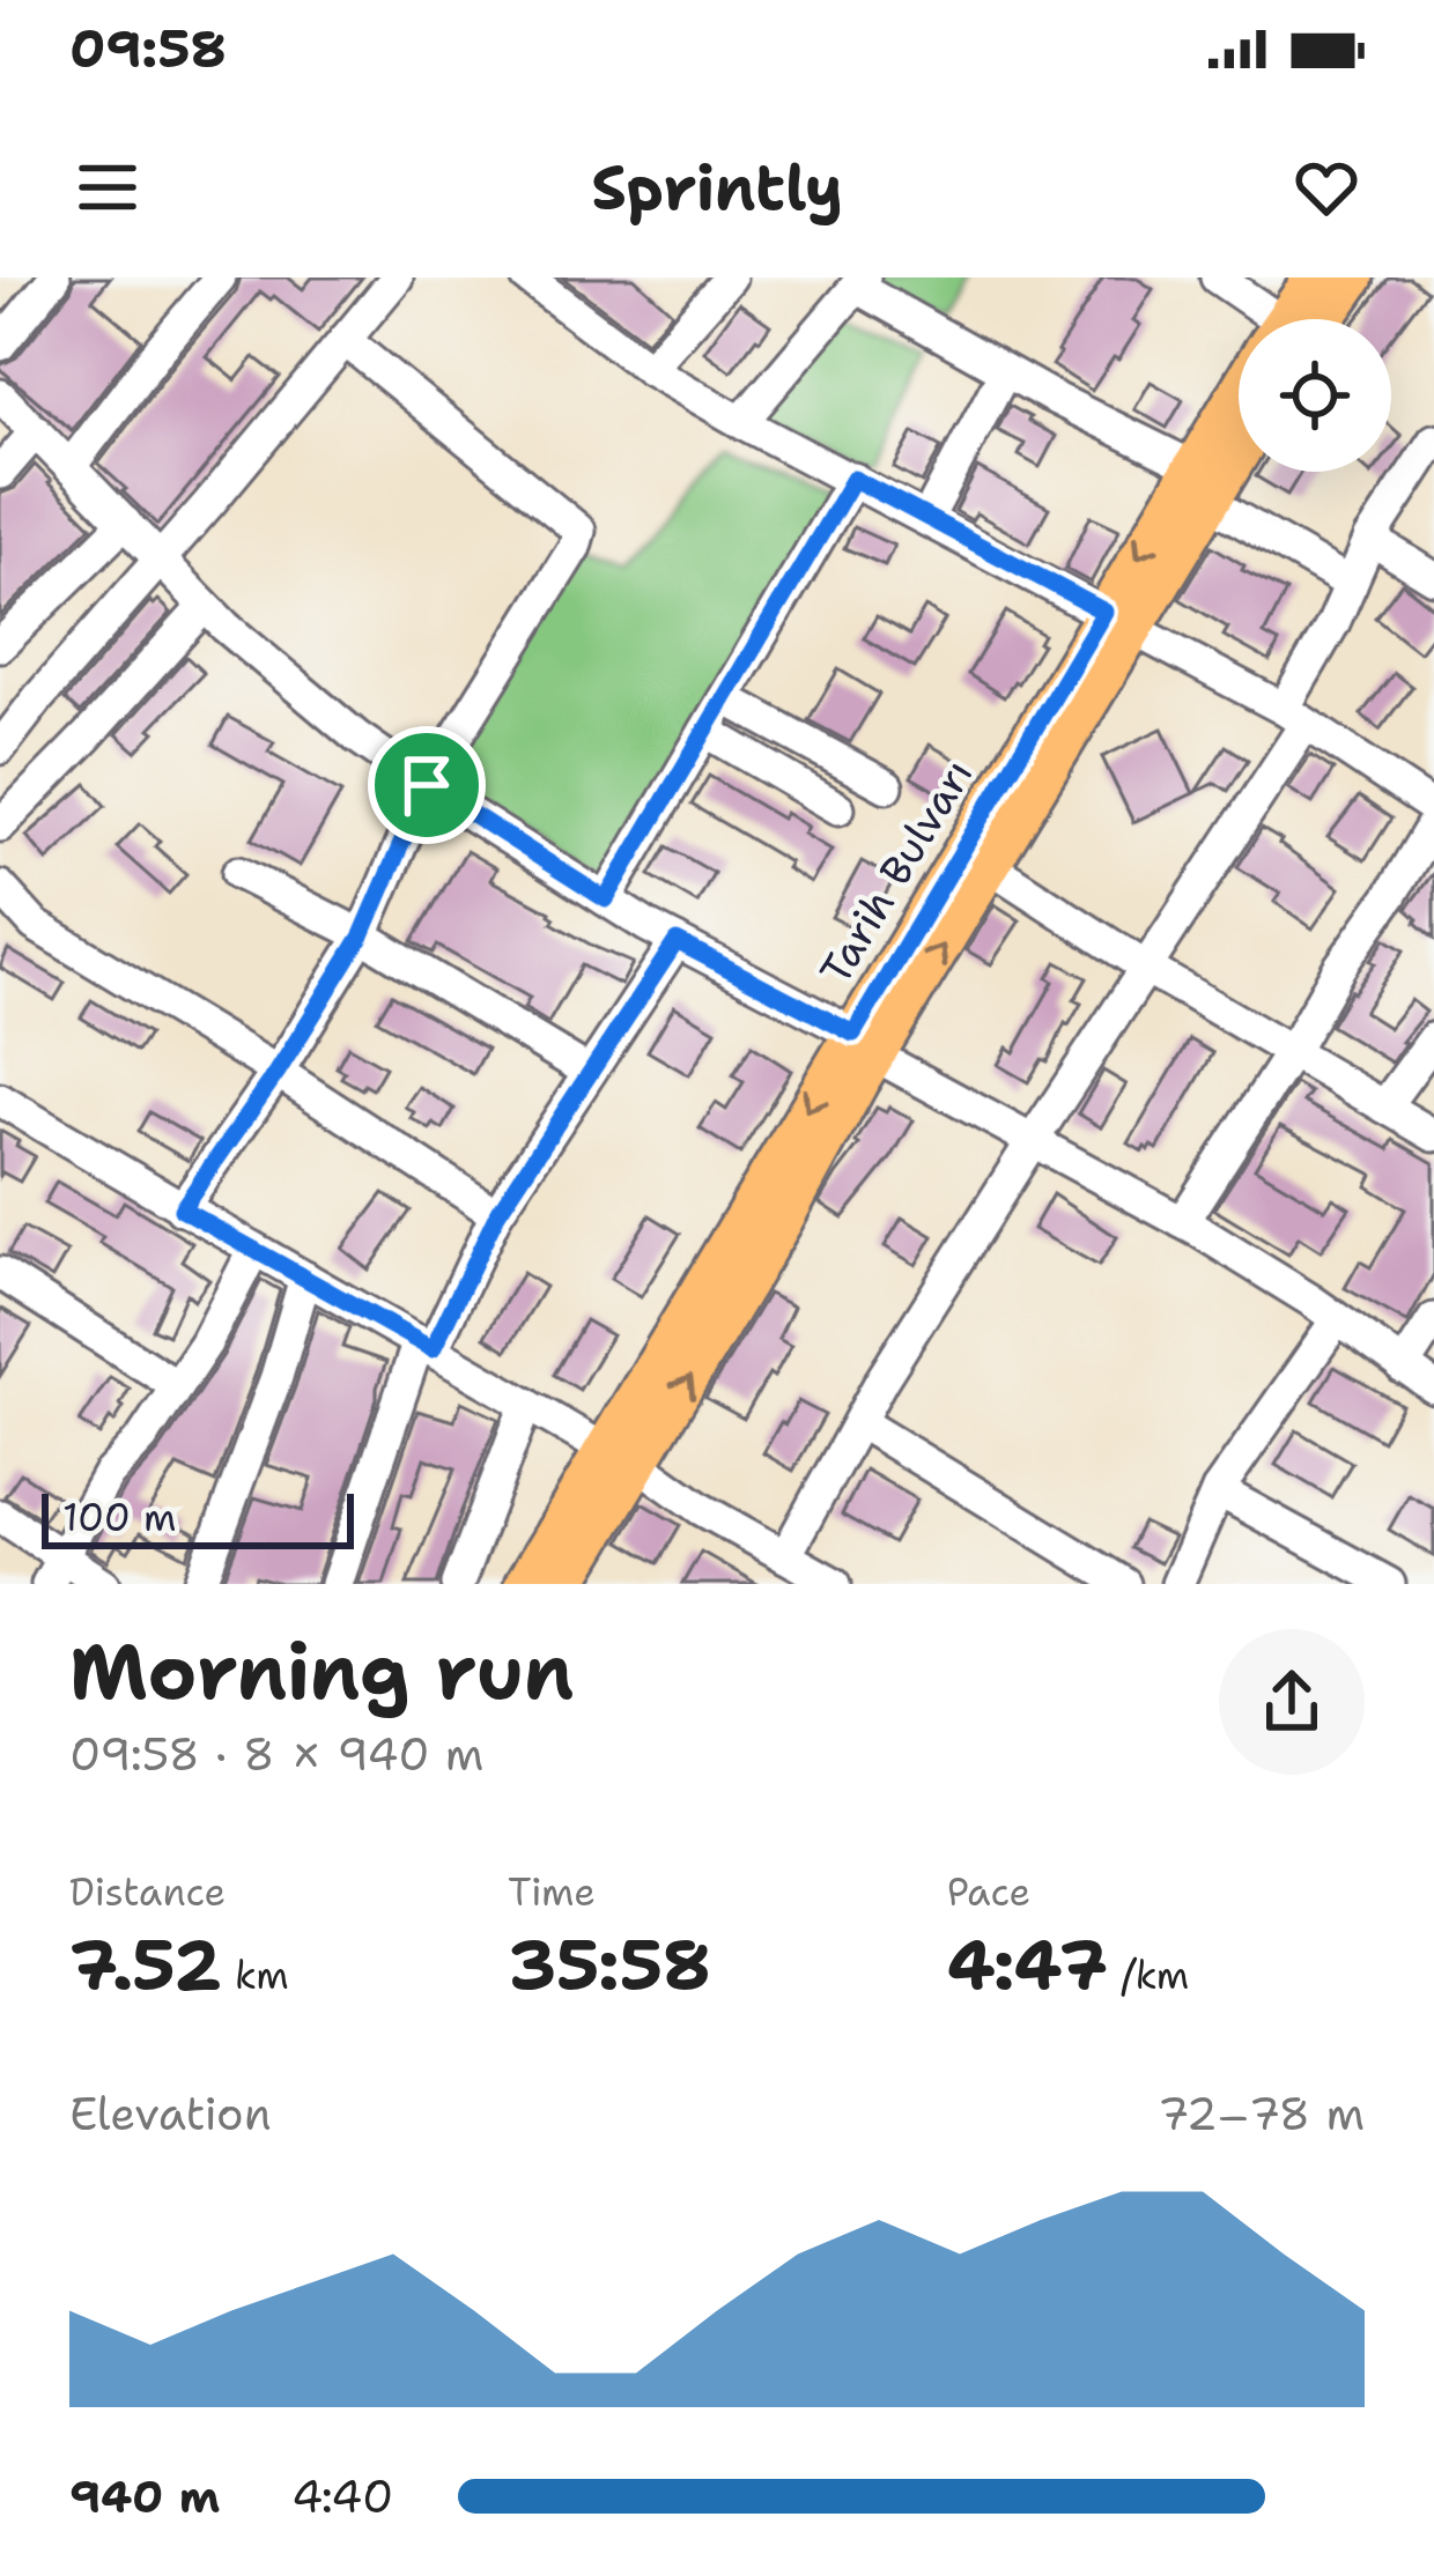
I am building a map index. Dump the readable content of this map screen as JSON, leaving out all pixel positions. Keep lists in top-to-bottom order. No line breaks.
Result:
{"streets":{"main road":["Tarih Bulvarı"]},"scale_bar":"100 m","page":{"status":"09:58","header":"Sprintly","scale":"100 m","heading":["Morning run","09:58 · 8 × 940 m"],"stats":[["Distance","7.52 km"],["Time","35:58"],["Pace","4:47 /km"]],"chart":["Elevation","72–78 m"],"list":[{"name":"940 m","note":"4:40"}]}}
